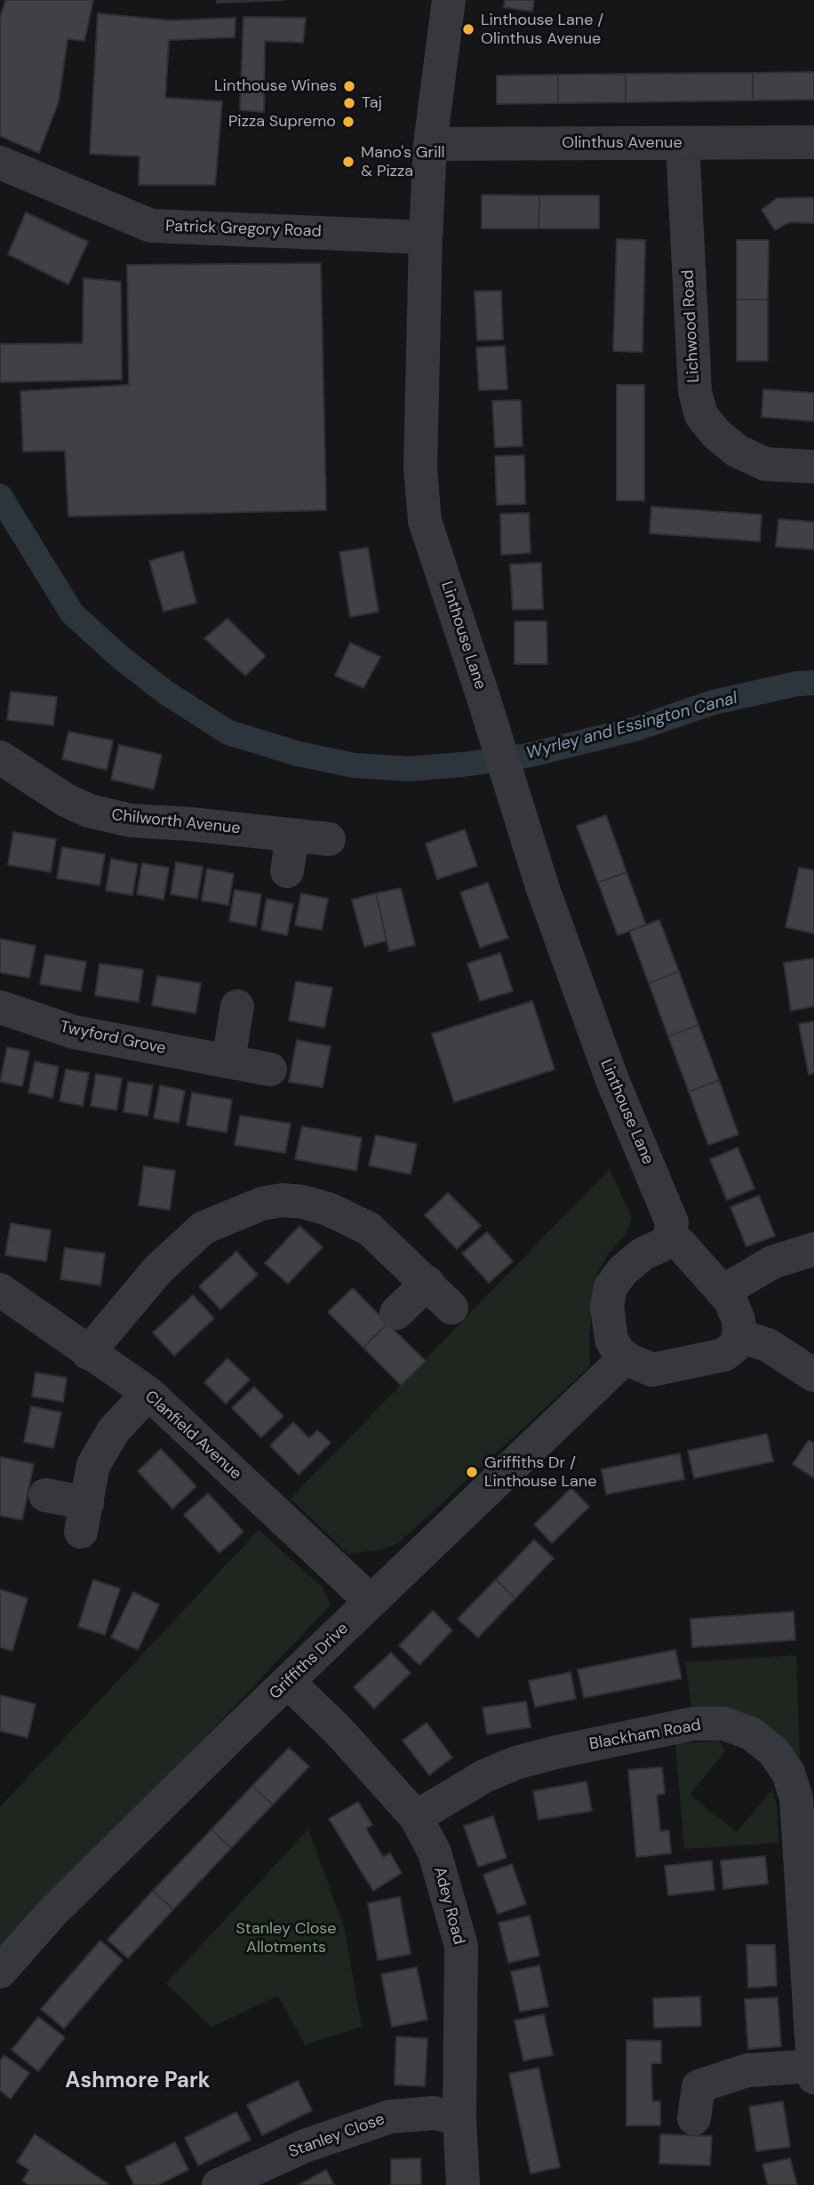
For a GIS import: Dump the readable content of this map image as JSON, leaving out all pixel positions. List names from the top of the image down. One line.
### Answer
{"streets":{"street":["Olinthus Avenue","Patrick Gregory Road","Lichwood Road","Linthouse Lane","Chilworth Avenue","Twyford Grove","Clanfield Avenue","Griffiths Drive","Blackham Road","Adey Road","Stanley Close"]},"crossings":[["Olinthus Avenue","Lichwood Road"],["Olinthus Avenue","Linthouse Lane"],["Patrick Gregory Road","Linthouse Lane"],["Linthouse Lane","Griffiths Drive"],["Clanfield Avenue","Griffiths Drive"],["Griffiths Drive","Adey Road"],["Blackham Road","Adey Road"],["Adey Road","Stanley Close"]],"districts":["Ashmore Park"],"water":["Wyrley and Essington Canal"],"parks":["Stanley Close Allotments"],"places":["Linthouse Lane / Olinthus Avenue","Linthouse Wines","Taj","Pizza Supremo","Mano's Grill & Pizza","Griffiths Dr / Linthouse Lane"]}
